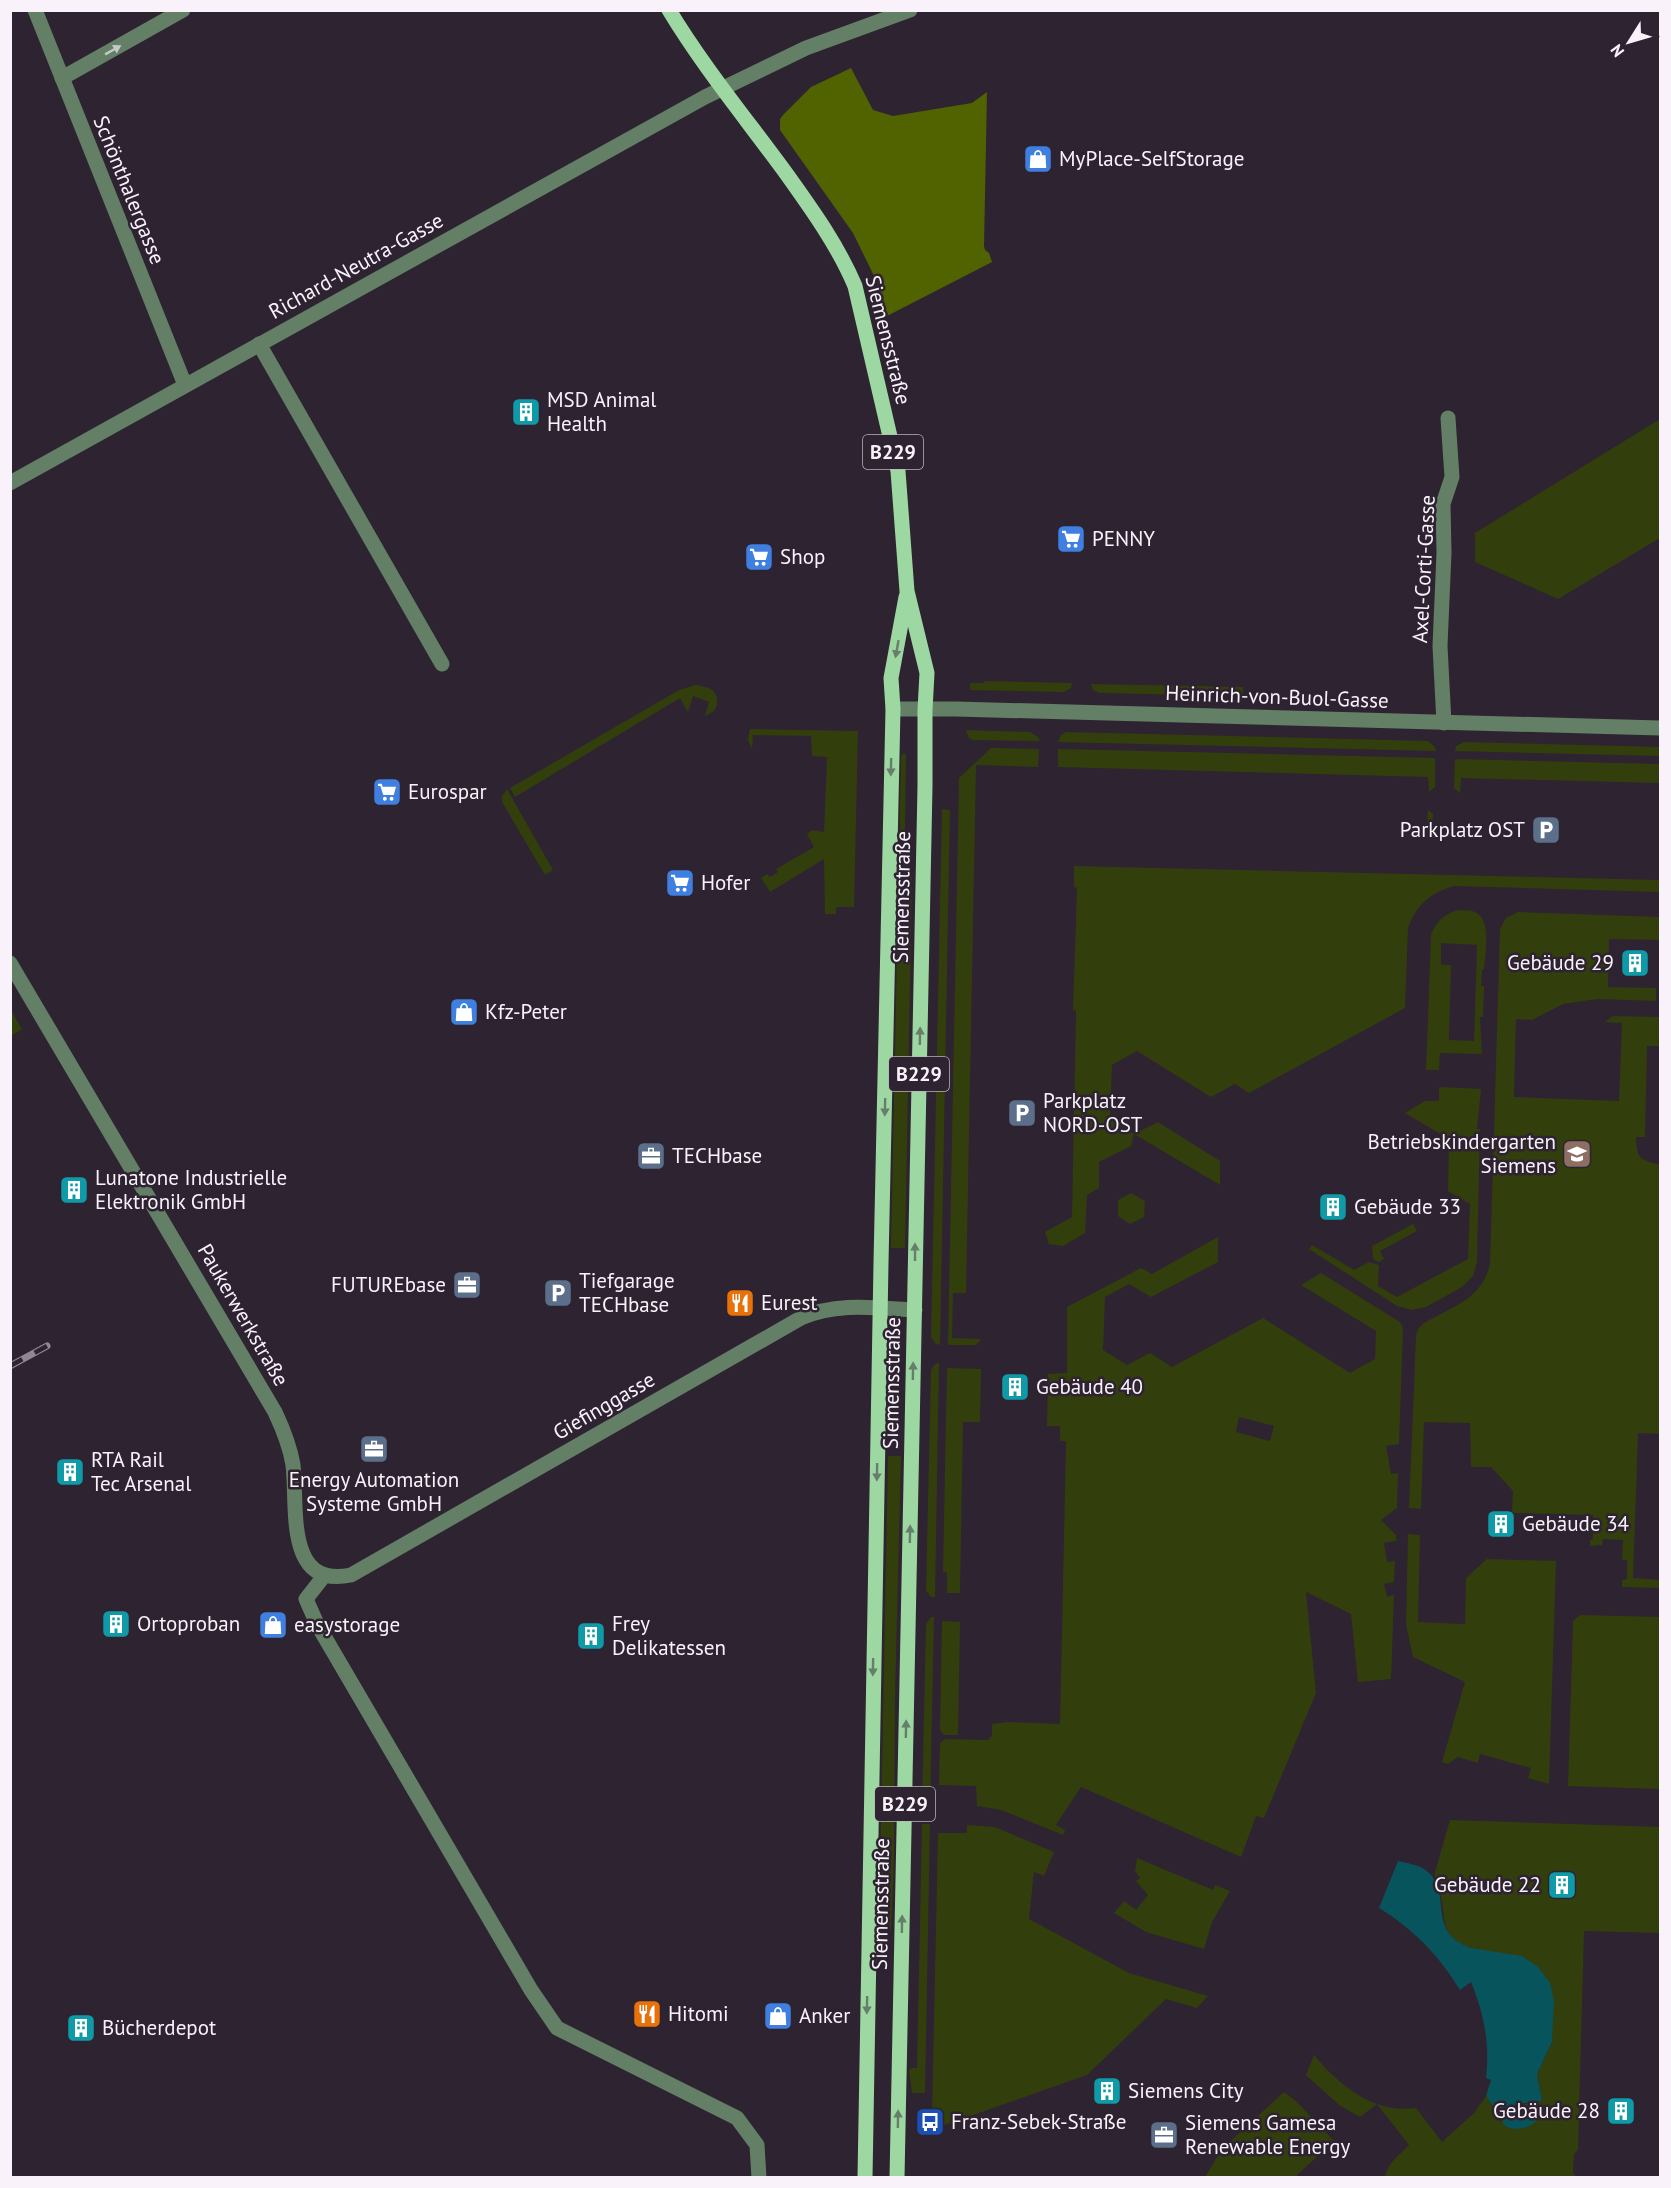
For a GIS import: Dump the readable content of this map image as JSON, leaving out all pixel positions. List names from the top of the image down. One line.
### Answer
{"streets":{"main road":["Siemensstraße","B229"],"street":["Schönthalergasse","Richard-Neutra-Gasse","Axel-Corti-Gasse","Heinrich-von-Buol-Gasse","Paukerwerkstraße","Giefinggasse"]},"crossings":[["Schönthalergasse","Richard-Neutra-Gasse"],["Richard-Neutra-Gasse","Siemensstraße"],["Siemensstraße","Heinrich-von-Buol-Gasse"],["Siemensstraße","Giefinggasse"],["Axel-Corti-Gasse","Heinrich-von-Buol-Gasse"],["Paukerwerkstraße","Giefinggasse"]],"places":{"shop":["MyPlace-SelfStorage","Kfz-Peter","easystorage","Anker"],"building":["MSD Animal Health","Gebäude 29","Lunatone Industrielle Elektronik GmbH","Gebäude 33","Gebäude 40","RTA Rail Tec Arsenal","Gebäude 34","Ortoproban","Frey Delikatessen","Gebäude 22","Bücherdepot","Siemens City","Gebäude 28"],"supermarket":["PENNY","Shop","Eurospar","Hofer"],"parking":["Parkplatz OST","Parkplatz NORD-OST","Tiefgarage TECHbase"],"school or university":["Betriebskindergarten Siemens"],"office":["TECHbase","FUTUREbase","Energy Automation Systeme GmbH","Siemens Gamesa Renewable Energy"],"restaurant":["Eurest","Hitomi"],"bus stop":["Franz-Sebek-Straße"]},"north":"bottom left"}
